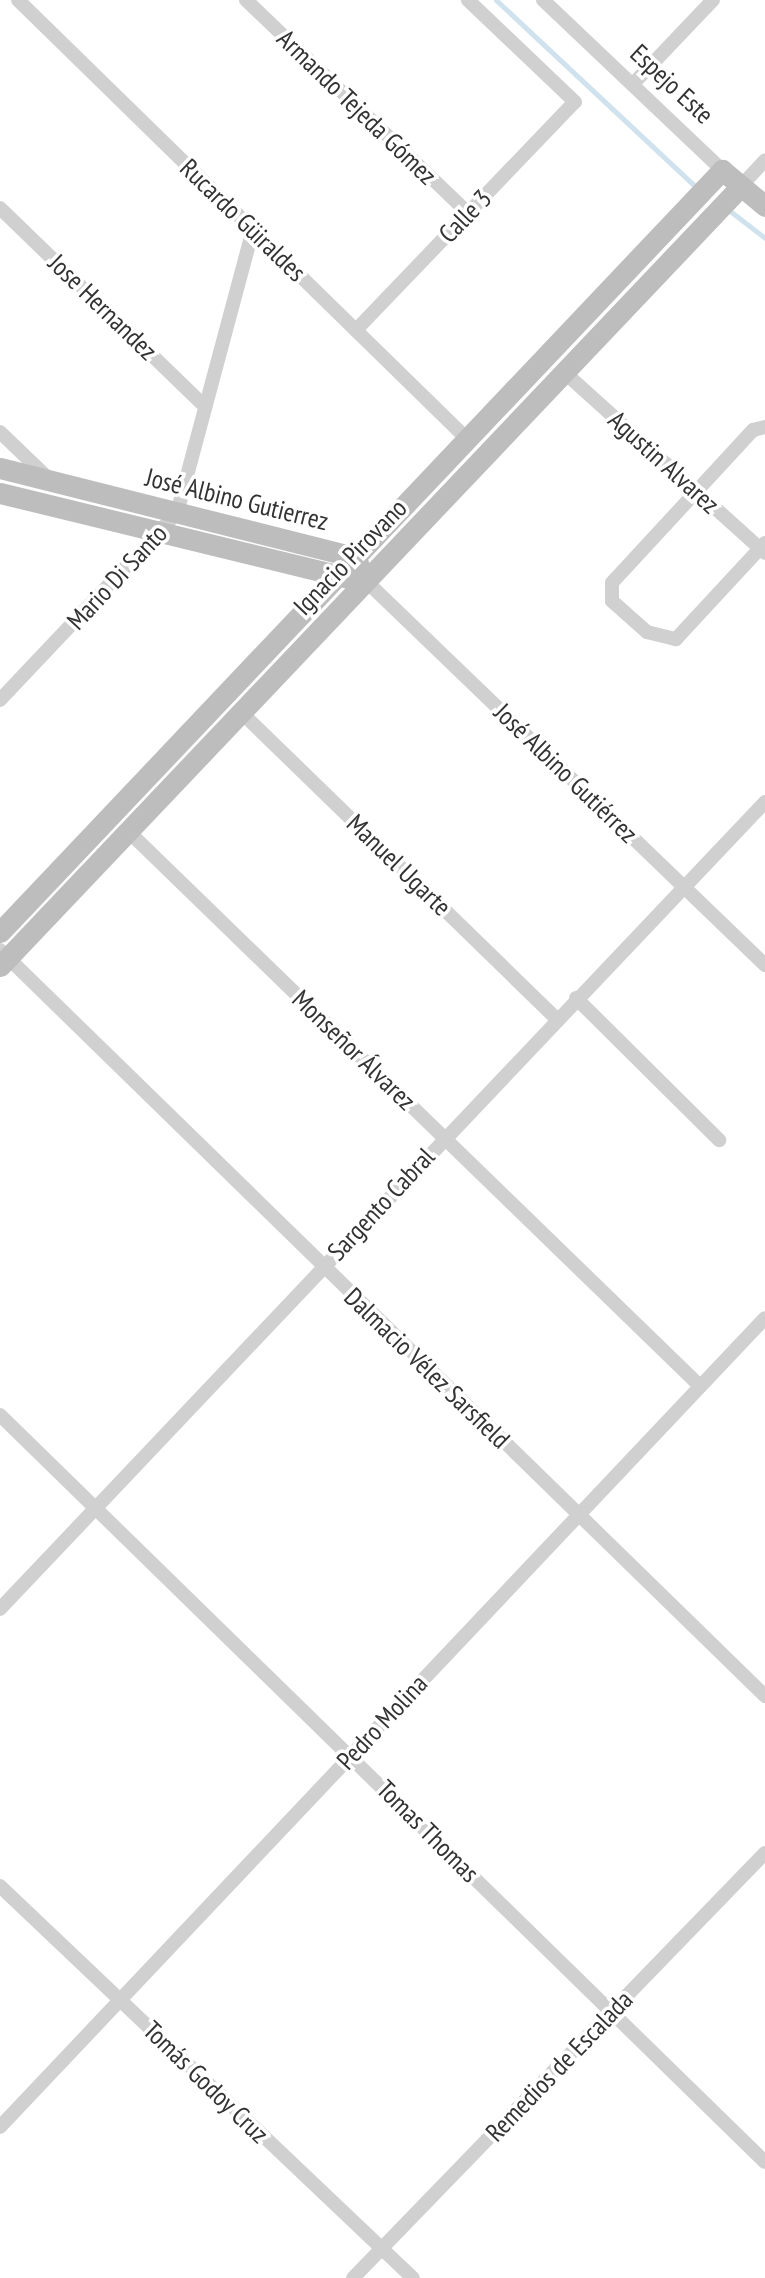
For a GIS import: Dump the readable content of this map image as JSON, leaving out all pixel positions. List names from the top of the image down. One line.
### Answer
{"streets":{"street":["Espejo Este","Armando Tejeda Gómez","Calle 3","Rucardo Güiraldes","Jose Hernandez","Agustin Alvarez","José Albino Gutierrez","Ignacio Pirovano","Mario Di Santo","José Albino Gutiérrez","Manuel Ugarte","Monseñor Álvarez","Sargento Cabral","Dalmacio Vélez Sarsfield","Pedro Molina","Tomas Thomas","Remedios de Escalada","Tomás Godoy Cruz"]},"crossings":[["Espejo Este","Ignacio Pirovano"],["Armando Tejeda Gómez","Calle 3"],["Calle 3","Rucardo Güiraldes"],["Rucardo Güiraldes","Ignacio Pirovano"],["Rucardo Güiraldes","Mario Di Santo"],["Jose Hernandez","Mario Di Santo"],["Agustin Alvarez","Ignacio Pirovano"],["José Albino Gutierrez","Ignacio Pirovano"],["José Albino Gutierrez","Mario Di Santo"],["José Albino Gutierrez","José Albino Gutiérrez"],["Ignacio Pirovano","José Albino Gutiérrez"],["Ignacio Pirovano","Manuel Ugarte"],["Ignacio Pirovano","Monseñor Álvarez"],["Ignacio Pirovano","Dalmacio Vélez Sarsfield"],["José Albino Gutiérrez","Sargento Cabral"],["Manuel Ugarte","Sargento Cabral"],["Monseñor Álvarez","Sargento Cabral"],["Monseñor Álvarez","Pedro Molina"],["Sargento Cabral","Dalmacio Vélez Sarsfield"],["Sargento Cabral","Tomas Thomas"],["Dalmacio Vélez Sarsfield","Pedro Molina"],["Pedro Molina","Tomas Thomas"],["Pedro Molina","Tomás Godoy Cruz"],["Tomas Thomas","Remedios de Escalada"],["Remedios de Escalada","Tomás Godoy Cruz"]]}
